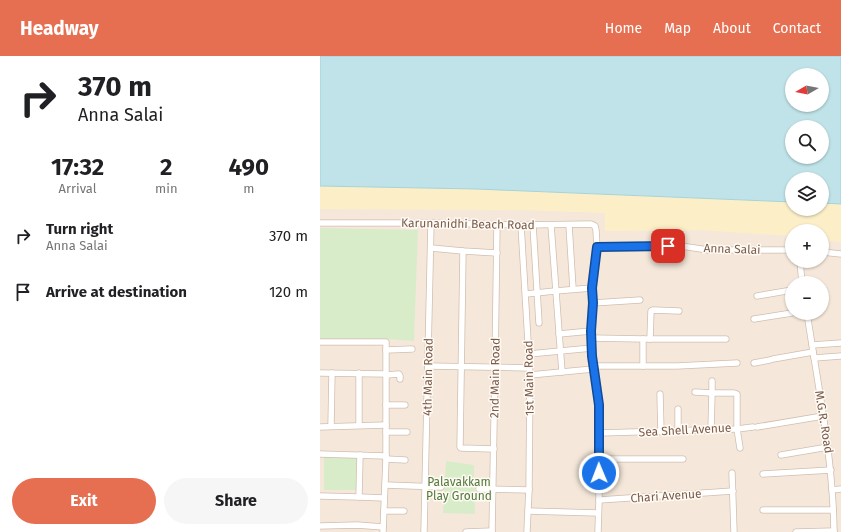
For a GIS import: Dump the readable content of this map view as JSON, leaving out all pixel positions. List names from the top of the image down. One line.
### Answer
{"streets":{"street":["Karunanidhi Beach Road","Anna Salai","4th Main Road","2nd Main Road","1st Main Road","M.G.R. Road","Sea Shell Avenue","Chari Avenue"]},"crossings":[["Karunanidhi Beach Road","Anna Salai"],["Karunanidhi Beach Road","4th Main Road"],["Karunanidhi Beach Road","2nd Main Road"],["Karunanidhi Beach Road","1st Main Road"]],"parks":["Palavakkam Play Ground"],"north":"left","page":{"header":"Headway","nav":["Home","Map","About","Contact"],"turn":["370 m","Anna Salai"],"map_buttons":["+","−"],"eta":["17:32","Arrival","2","min","490","m"],"list":[{"name":"Turn right","note":"Anna Salai","value":"370 m"},{"name":"Arrive at destination","value":"120 m"}],"buttons":["Exit","Share"]}}
